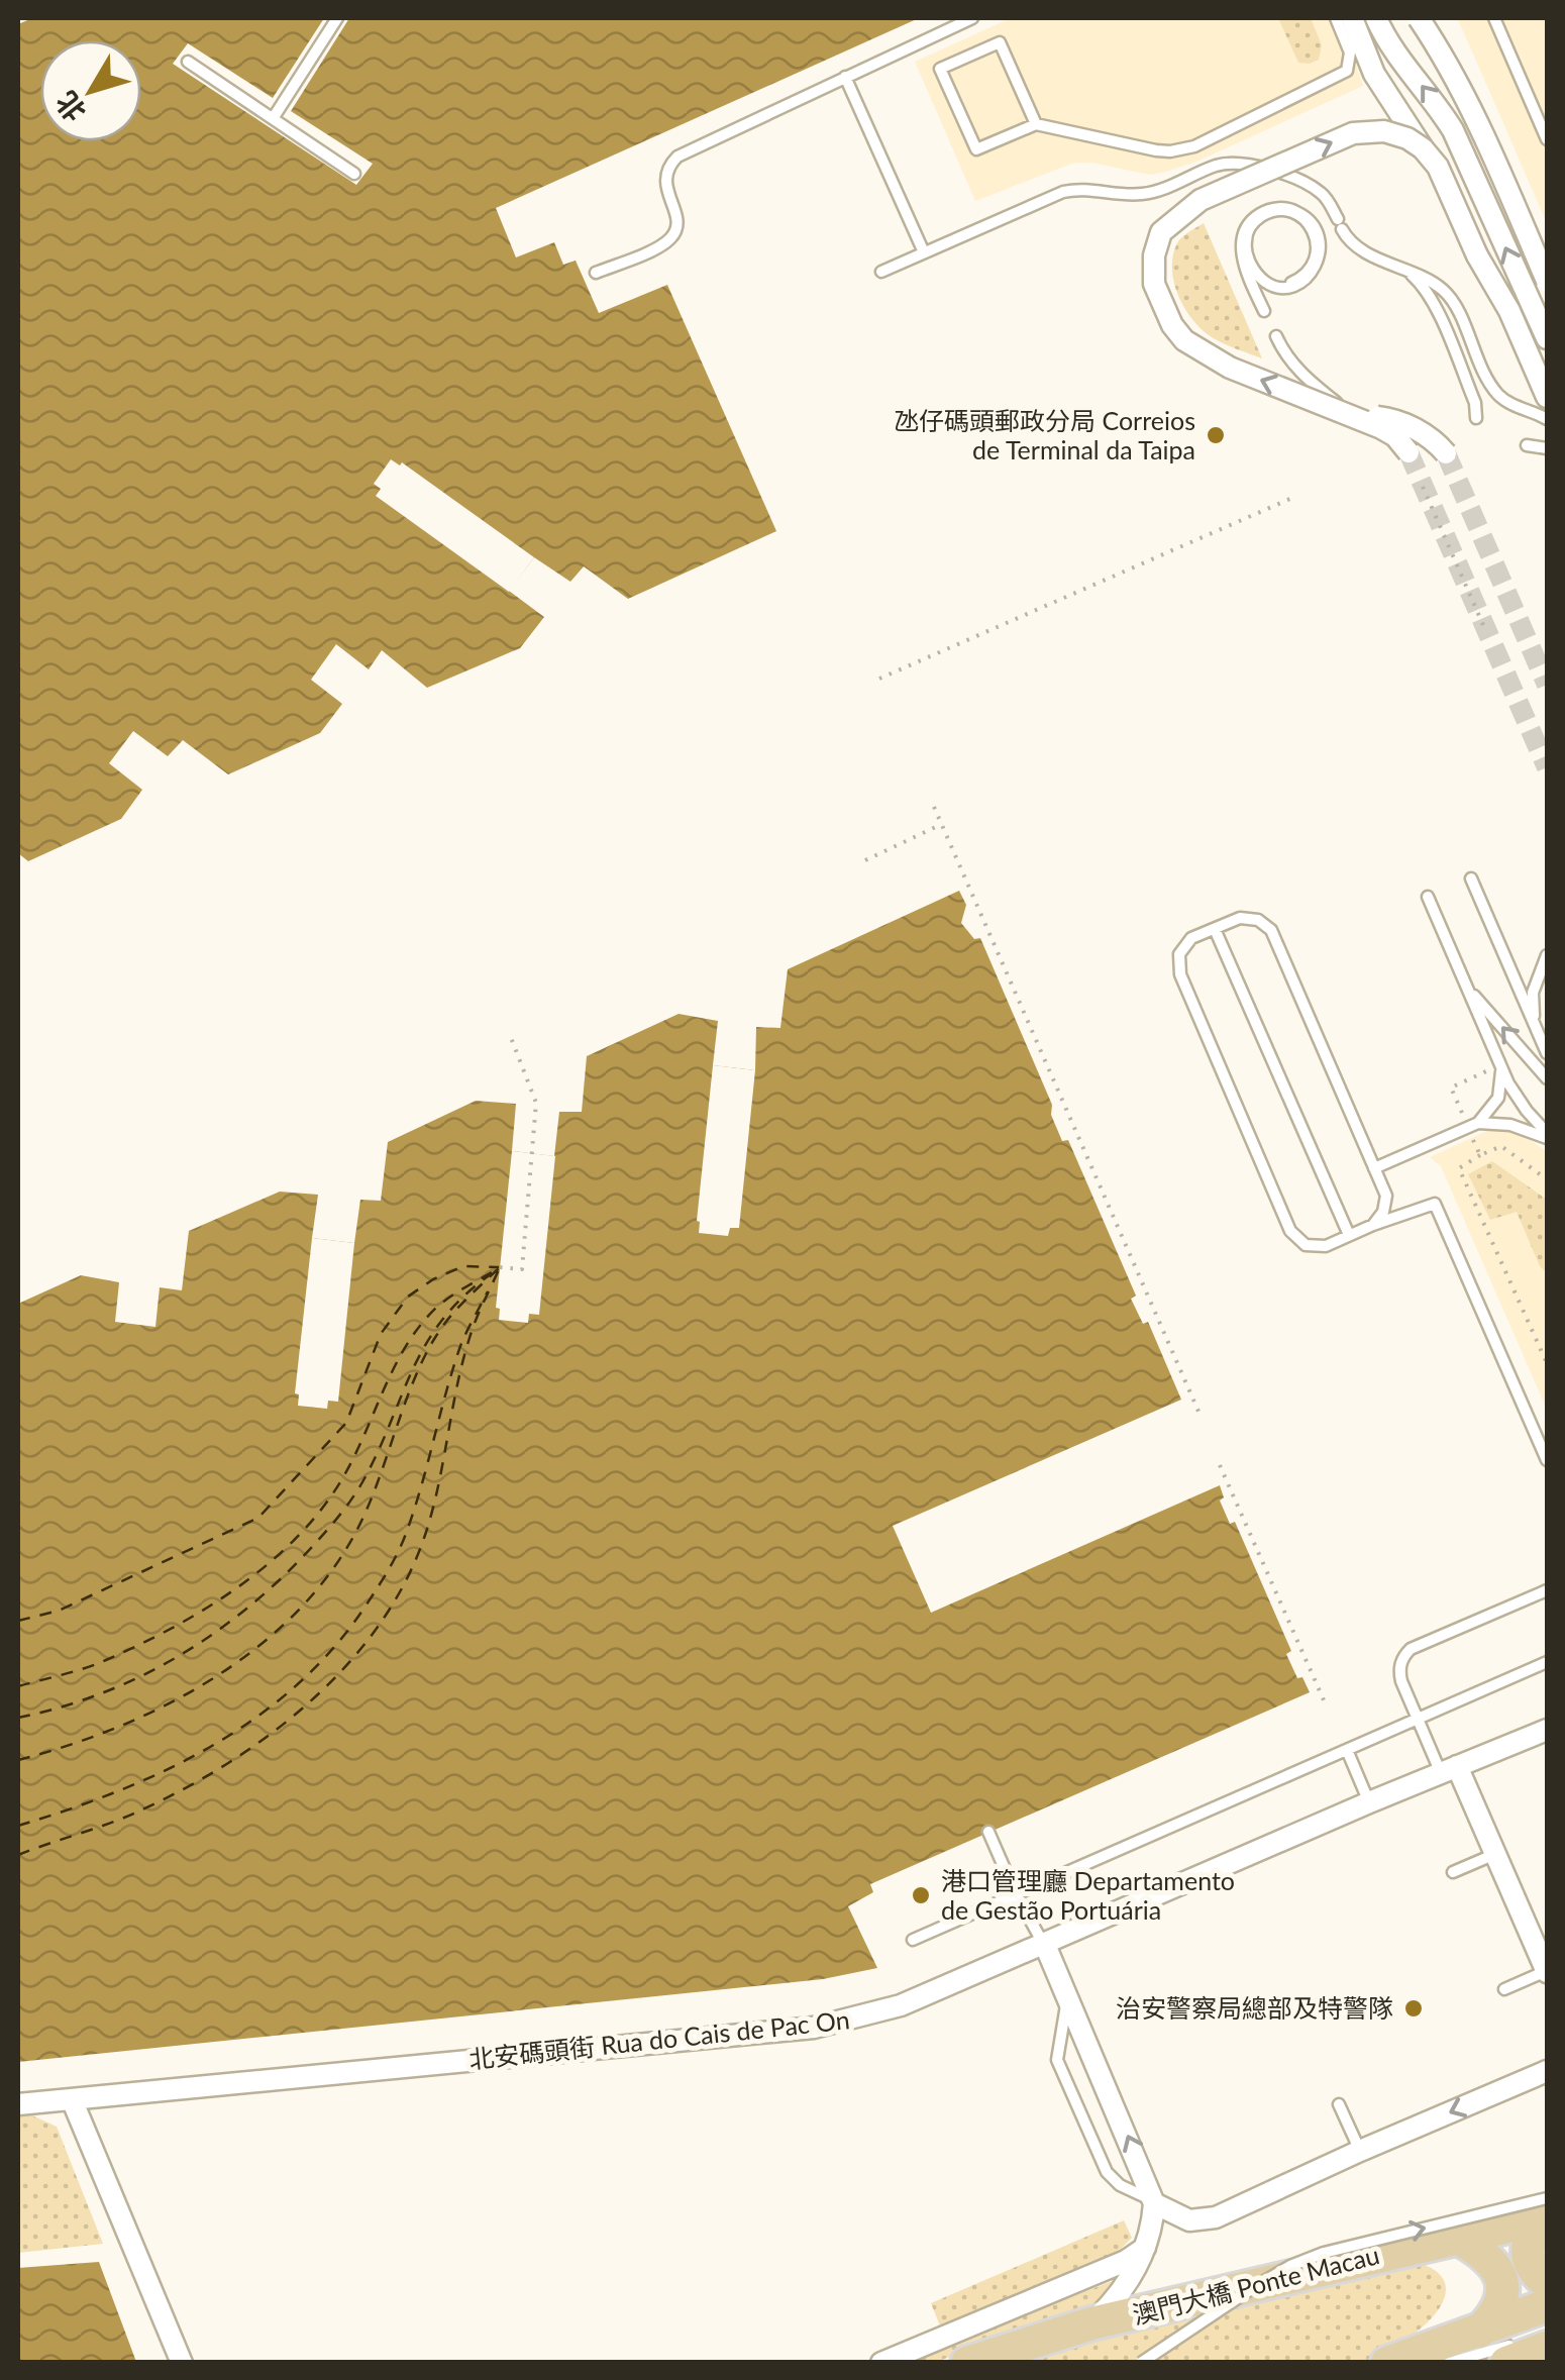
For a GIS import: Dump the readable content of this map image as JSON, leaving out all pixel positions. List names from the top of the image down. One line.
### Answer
{"streets":{"main road":["澳門大橋 Ponte Macau"],"street":["北安碼頭街 Rua do Cais de Pac On"]},"places":["氹仔碼頭郵政分局 Correios de Terminal da Taipa","港口管理廳 Departamento de Gestão Portuária","治安警察局總部及特警隊"],"north":"bottom left"}
